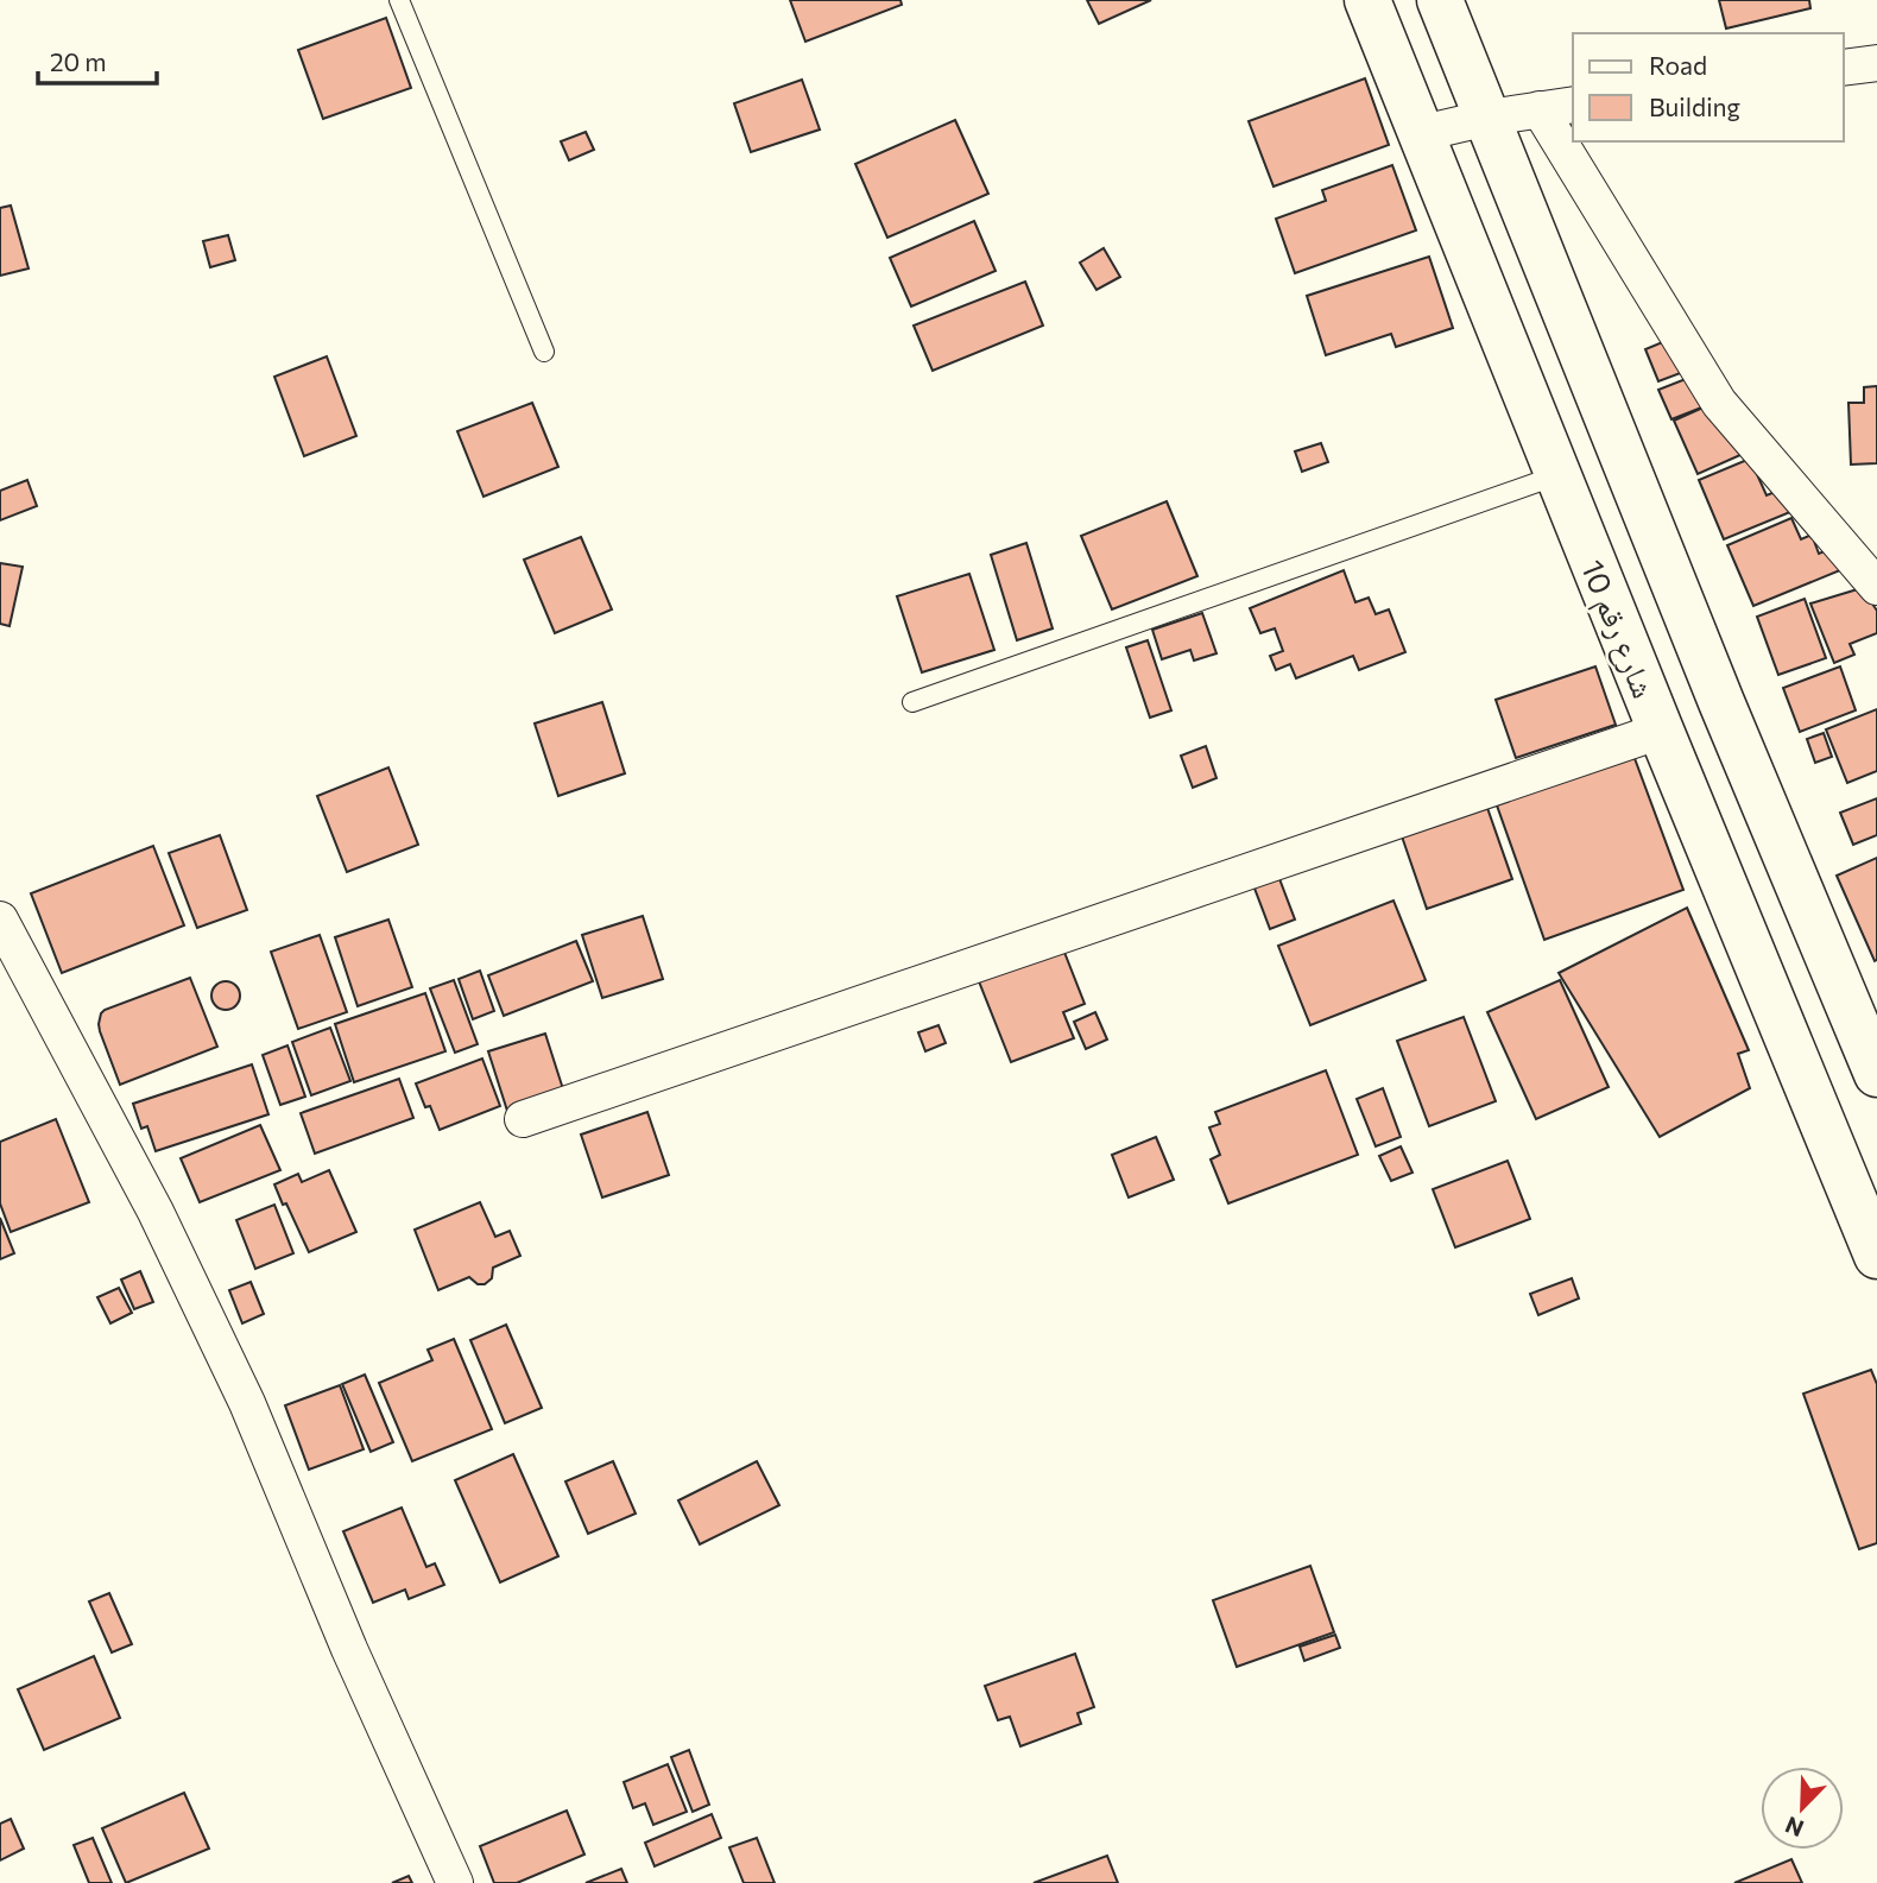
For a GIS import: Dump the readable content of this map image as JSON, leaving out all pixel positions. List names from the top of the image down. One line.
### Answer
{"streets":{"main road":["شارع رقم 10"]},"legend":["Road","Building"],"scale_bar":"20 m","north":"bottom left"}
